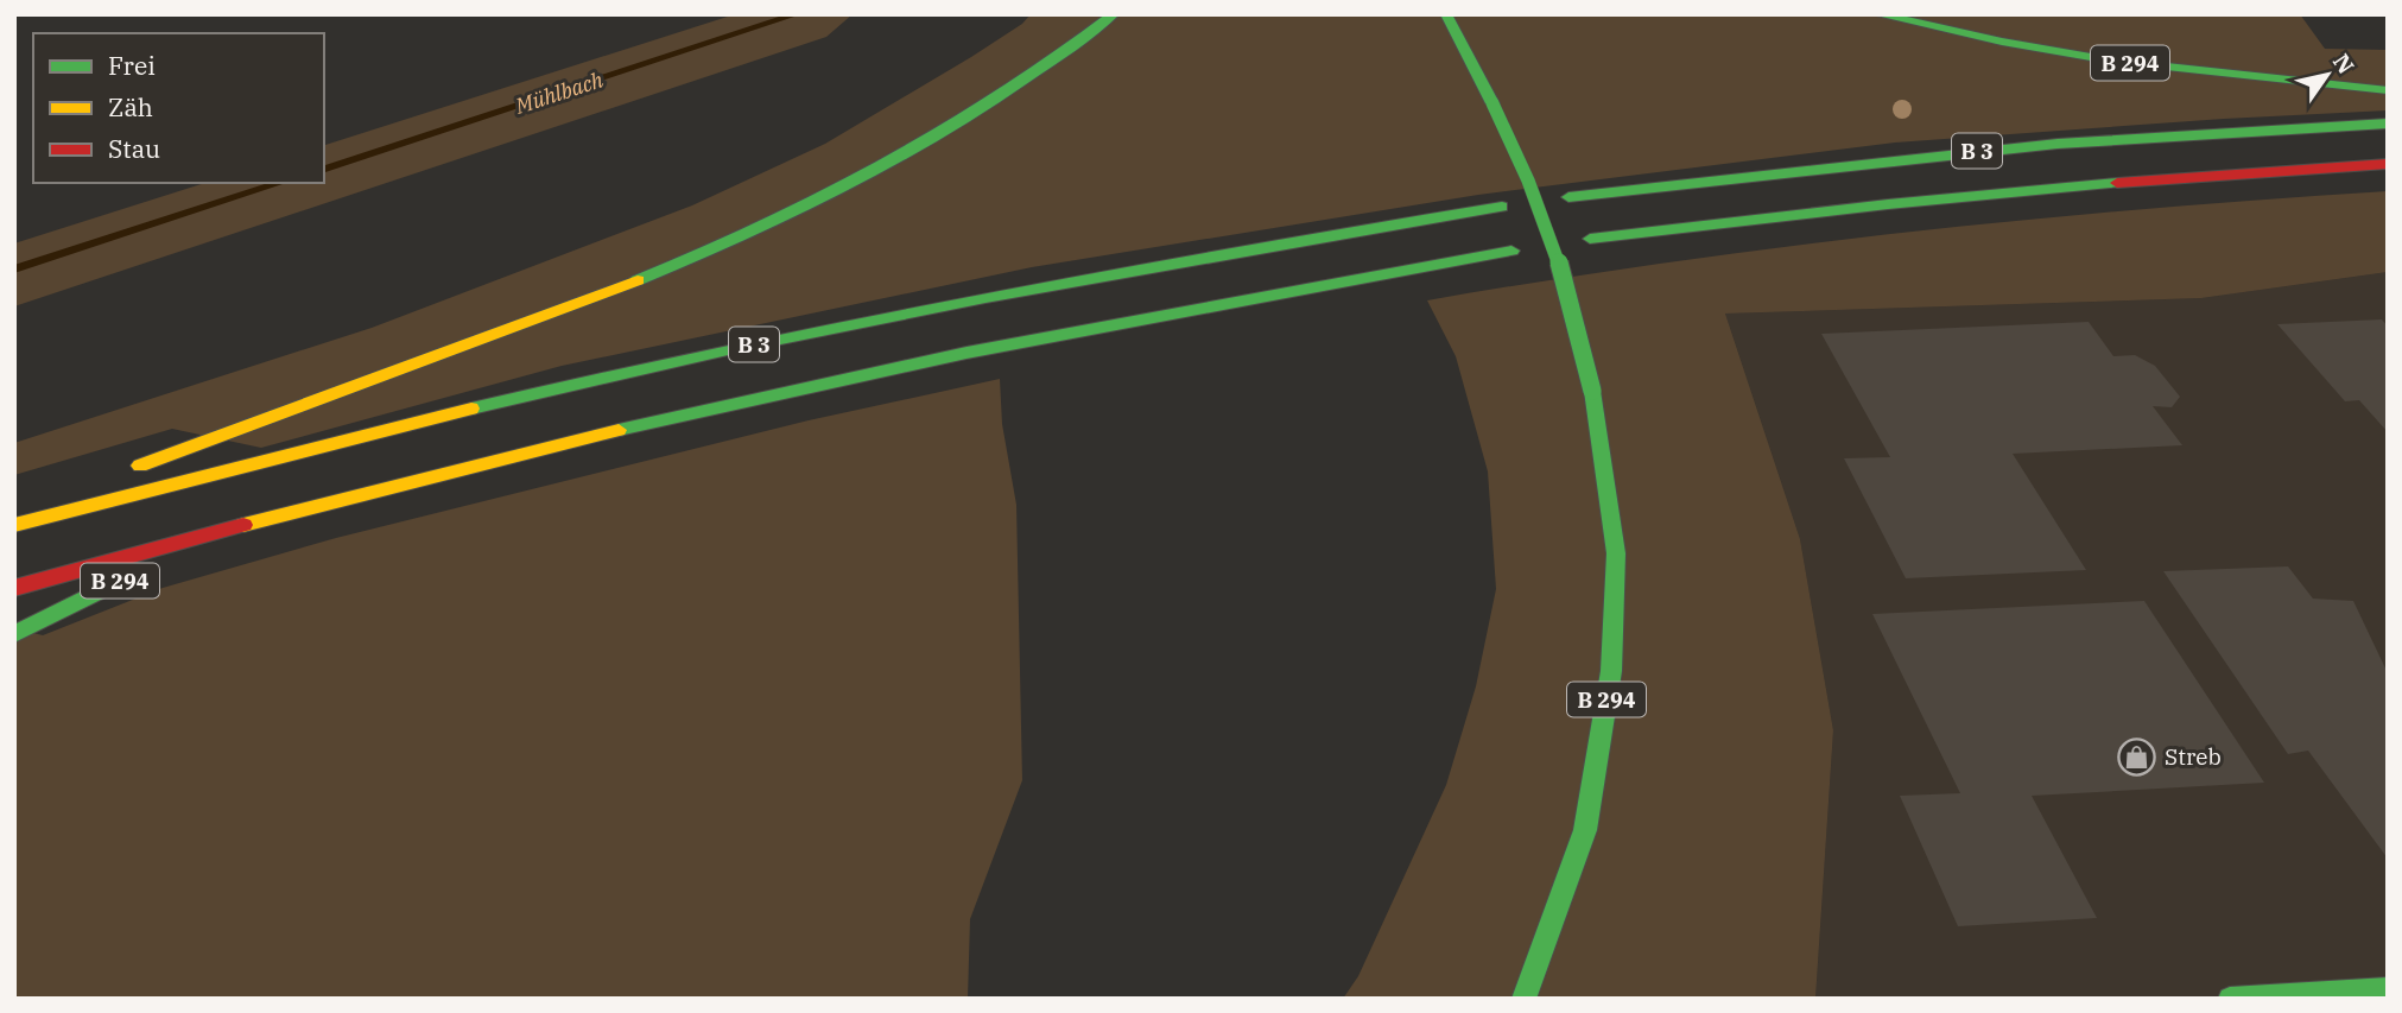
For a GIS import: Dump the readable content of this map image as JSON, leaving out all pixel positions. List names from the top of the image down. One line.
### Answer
{"streets":{"main road":["B 294","B 3"]},"crossings":[["B 294","B 3"]],"water":["Mühlbach"],"places":{"shop":["Streb"]},"legend":["Frei","Zäh","Stau"],"north":"top right"}
